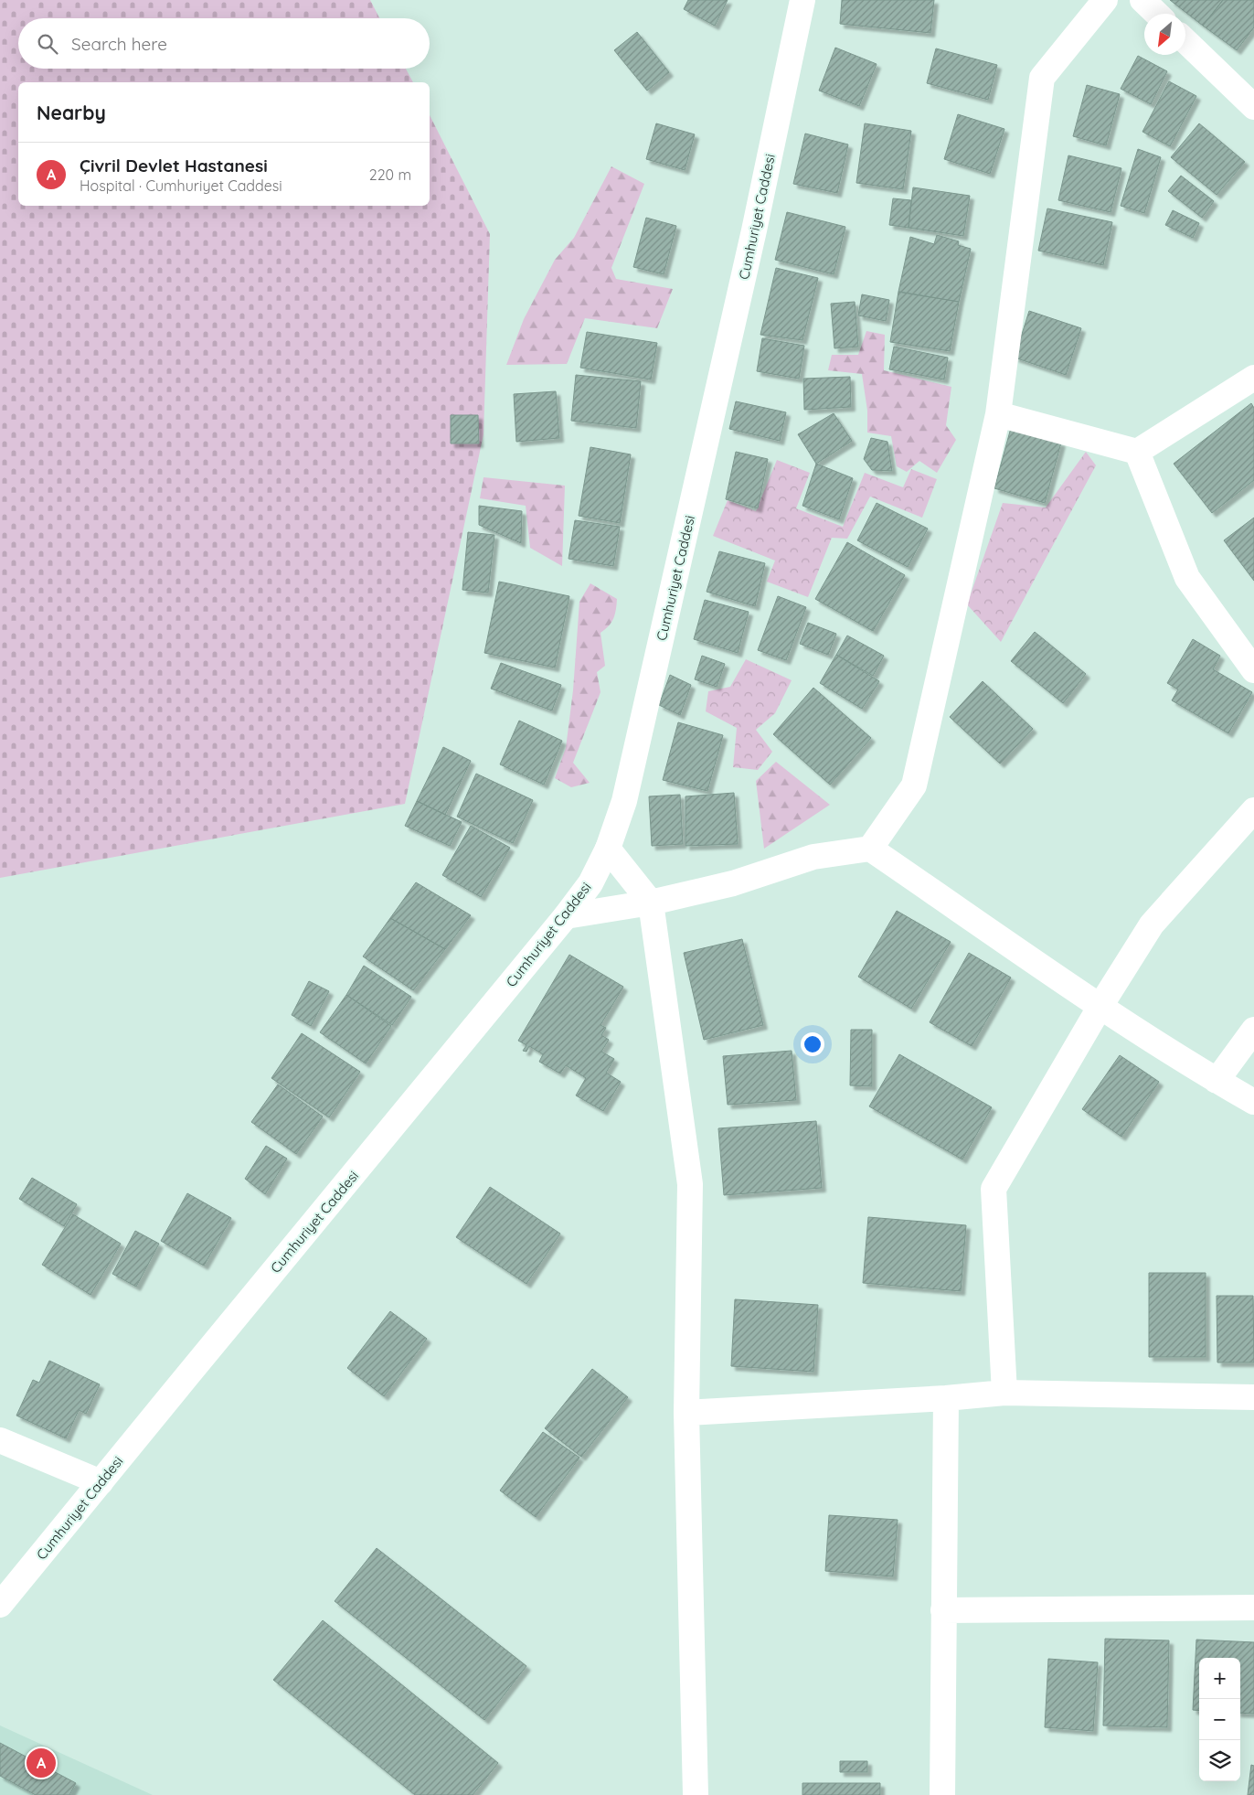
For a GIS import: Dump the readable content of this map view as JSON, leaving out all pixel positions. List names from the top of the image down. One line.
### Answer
{"streets":{"street":["Cumhuriyet Caddesi"]},"north":"bottom left","page":{"search":"Search here","heading":"Nearby","list":[{"mark":"A","name":"Çivril Devlet Hastanesi","note":"Hospital · Cumhuriyet Caddesi","value":"220 m"}],"map_buttons":["+","−"],"pins":"A"}}
